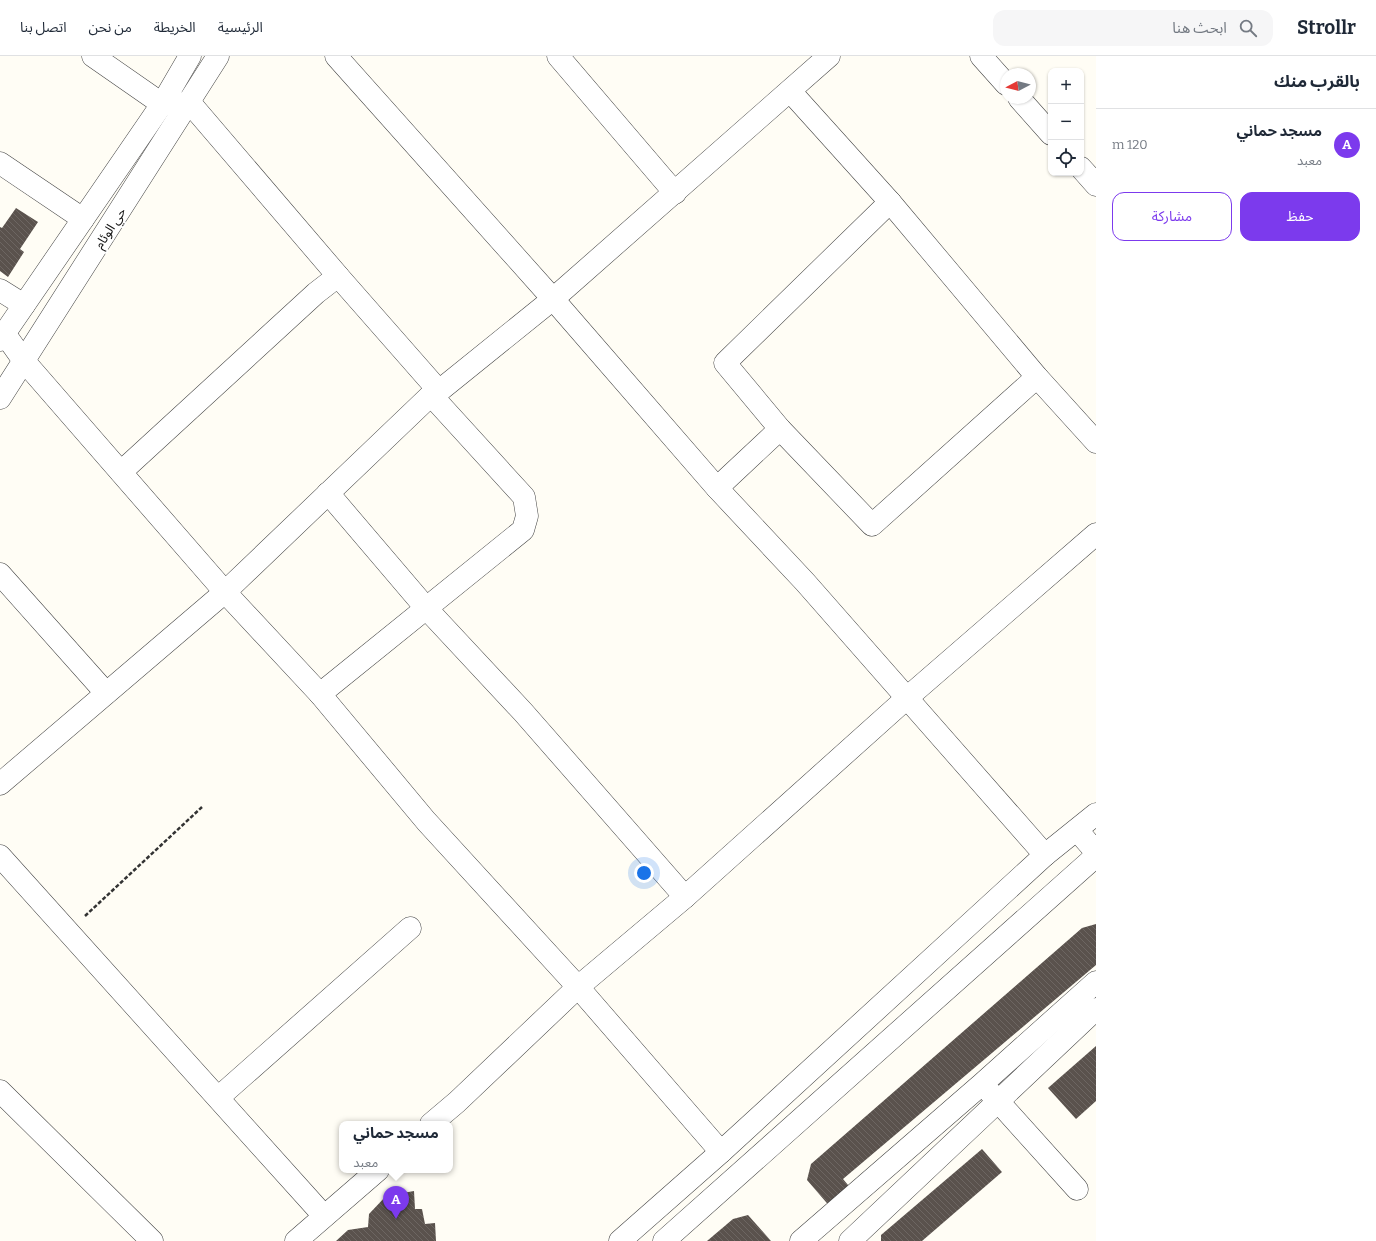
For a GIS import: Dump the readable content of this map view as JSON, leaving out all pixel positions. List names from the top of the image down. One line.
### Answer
{"streets":{"street":["حي الوئام"]},"north":"left","page":{"header":"Strollr","search":"ابحث هنا","nav":["الرئيسية","الخريطة","من نحن","اتصل بنا"],"heading":"بالقرب منك","map_buttons":["+","−"],"list":[{"mark":"A","name":"مسجد حماني","note":"معبد","value":"120 m"}],"buttons":["حفظ","مشاركة"],"popup":["مسجد حماني","معبد"],"pins":"A"}}
